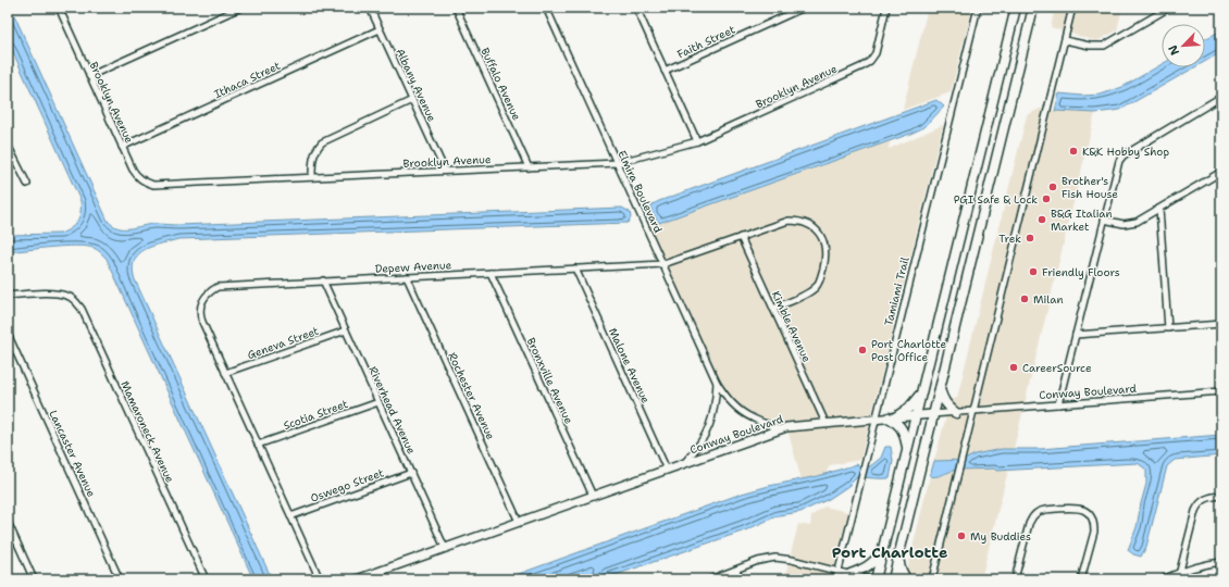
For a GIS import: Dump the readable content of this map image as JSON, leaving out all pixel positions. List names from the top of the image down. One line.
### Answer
{"streets":{"street":["Faith Street","Ithaca Street","Buffalo Avenue","Albany Avenue","Brooklyn Avenue","Elmira Boulevard","Depew Avenue","Tamiami Trail","Kimble Avenue","Geneva Street","Malone Avenue","Bronxville Avenue","Conway Boulevard","Rochester Avenue","Riverhead Avenue","Scotia Street","Mamaroneck Avenue","Lancaster Avenue","Oswego Street"]},"crossings":[["Ithaca Street","Albany Avenue"],["Ithaca Street","Brooklyn Avenue"],["Buffalo Avenue","Brooklyn Avenue"],["Albany Avenue","Brooklyn Avenue"],["Brooklyn Avenue","Elmira Boulevard"],["Elmira Boulevard","Depew Avenue"],["Elmira Boulevard","Conway Boulevard"],["Depew Avenue","Kimble Avenue"],["Depew Avenue","Geneva Street"],["Depew Avenue","Malone Avenue"],["Depew Avenue","Bronxville Avenue"],["Depew Avenue","Rochester Avenue"],["Depew Avenue","Riverhead Avenue"],["Depew Avenue","Scotia Street"],["Depew Avenue","Oswego Street"],["Tamiami Trail","Conway Boulevard"],["Kimble Avenue","Conway Boulevard"],["Geneva Street","Riverhead Avenue"],["Malone Avenue","Conway Boulevard"],["Bronxville Avenue","Conway Boulevard"],["Conway Boulevard","Rochester Avenue"],["Conway Boulevard","Riverhead Avenue"],["Riverhead Avenue","Scotia Street"],["Riverhead Avenue","Oswego Street"]],"districts":["Port Charlotte"],"places":["K&K Hobby Shop","Brother's Fish House","PGI Safe & Lock","B&G Italian Market","Trek","Friendly Floors","Milan","Port Charlotte Post Office","CareerSource","My Buddies"],"north":"bottom left"}
